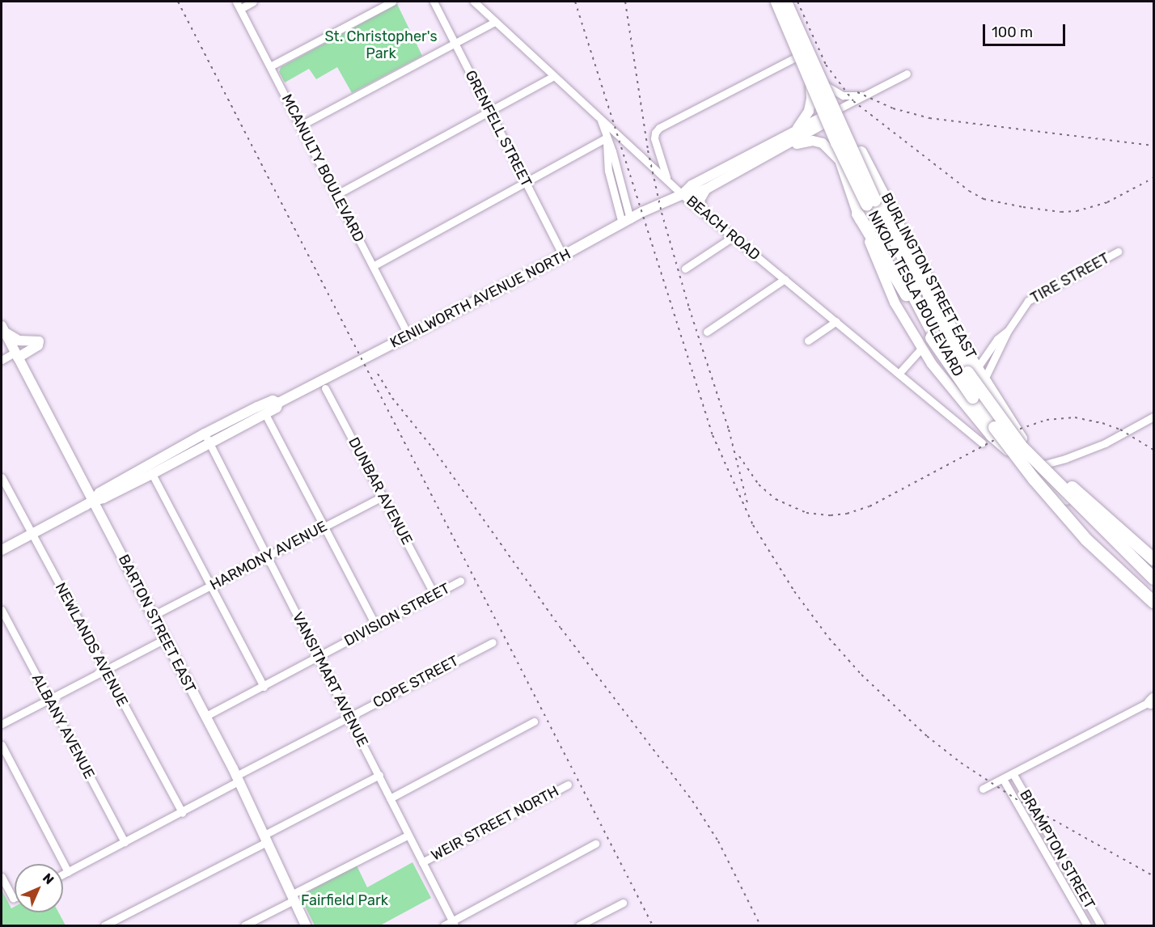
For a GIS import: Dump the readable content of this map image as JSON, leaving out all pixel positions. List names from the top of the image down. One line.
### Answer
{"streets":{"highway":["NIKOLA TESLA BOULEVARD"],"main road":["BURLINGTON STREET EAST","KENILWORTH AVENUE NORTH","BARTON STREET EAST"],"street":["GRENFELL STREET","MCANULTY BOULEVARD","BEACH ROAD","TIRE STREET","DUNBAR AVENUE","HARMONY AVENUE","DIVISION STREET","NEWLANDS AVENUE","VANSITMART AVENUE","COPE STREET","ALBANY AVENUE","WEIR STREET NORTH","BRAMPTON STREET"]},"crossings":[["GRENFELL STREET","KENILWORTH AVENUE NORTH"],["MCANULTY BOULEVARD","KENILWORTH AVENUE NORTH"],["BEACH ROAD","KENILWORTH AVENUE NORTH"],["BURLINGTON STREET EAST","TIRE STREET"],["BURLINGTON STREET EAST","NIKOLA TESLA BOULEVARD"],["BURLINGTON STREET EAST","KENILWORTH AVENUE NORTH"],["TIRE STREET","NIKOLA TESLA BOULEVARD"],["KENILWORTH AVENUE NORTH","BARTON STREET EAST"],["KENILWORTH AVENUE NORTH","NEWLANDS AVENUE"],["KENILWORTH AVENUE NORTH","VANSITMART AVENUE"],["DUNBAR AVENUE","HARMONY AVENUE"],["DUNBAR AVENUE","DIVISION STREET"],["HARMONY AVENUE","BARTON STREET EAST"],["HARMONY AVENUE","VANSITMART AVENUE"],["DIVISION STREET","BARTON STREET EAST"],["DIVISION STREET","VANSITMART AVENUE"],["BARTON STREET EAST","COPE STREET"],["NEWLANDS AVENUE","COPE STREET"],["VANSITMART AVENUE","COPE STREET"],["VANSITMART AVENUE","WEIR STREET NORTH"],["COPE STREET","ALBANY AVENUE"]],"parks":["St. Christopher's Park","Fairfield Park"],"scale_bar":"100 m","north":"top right"}
